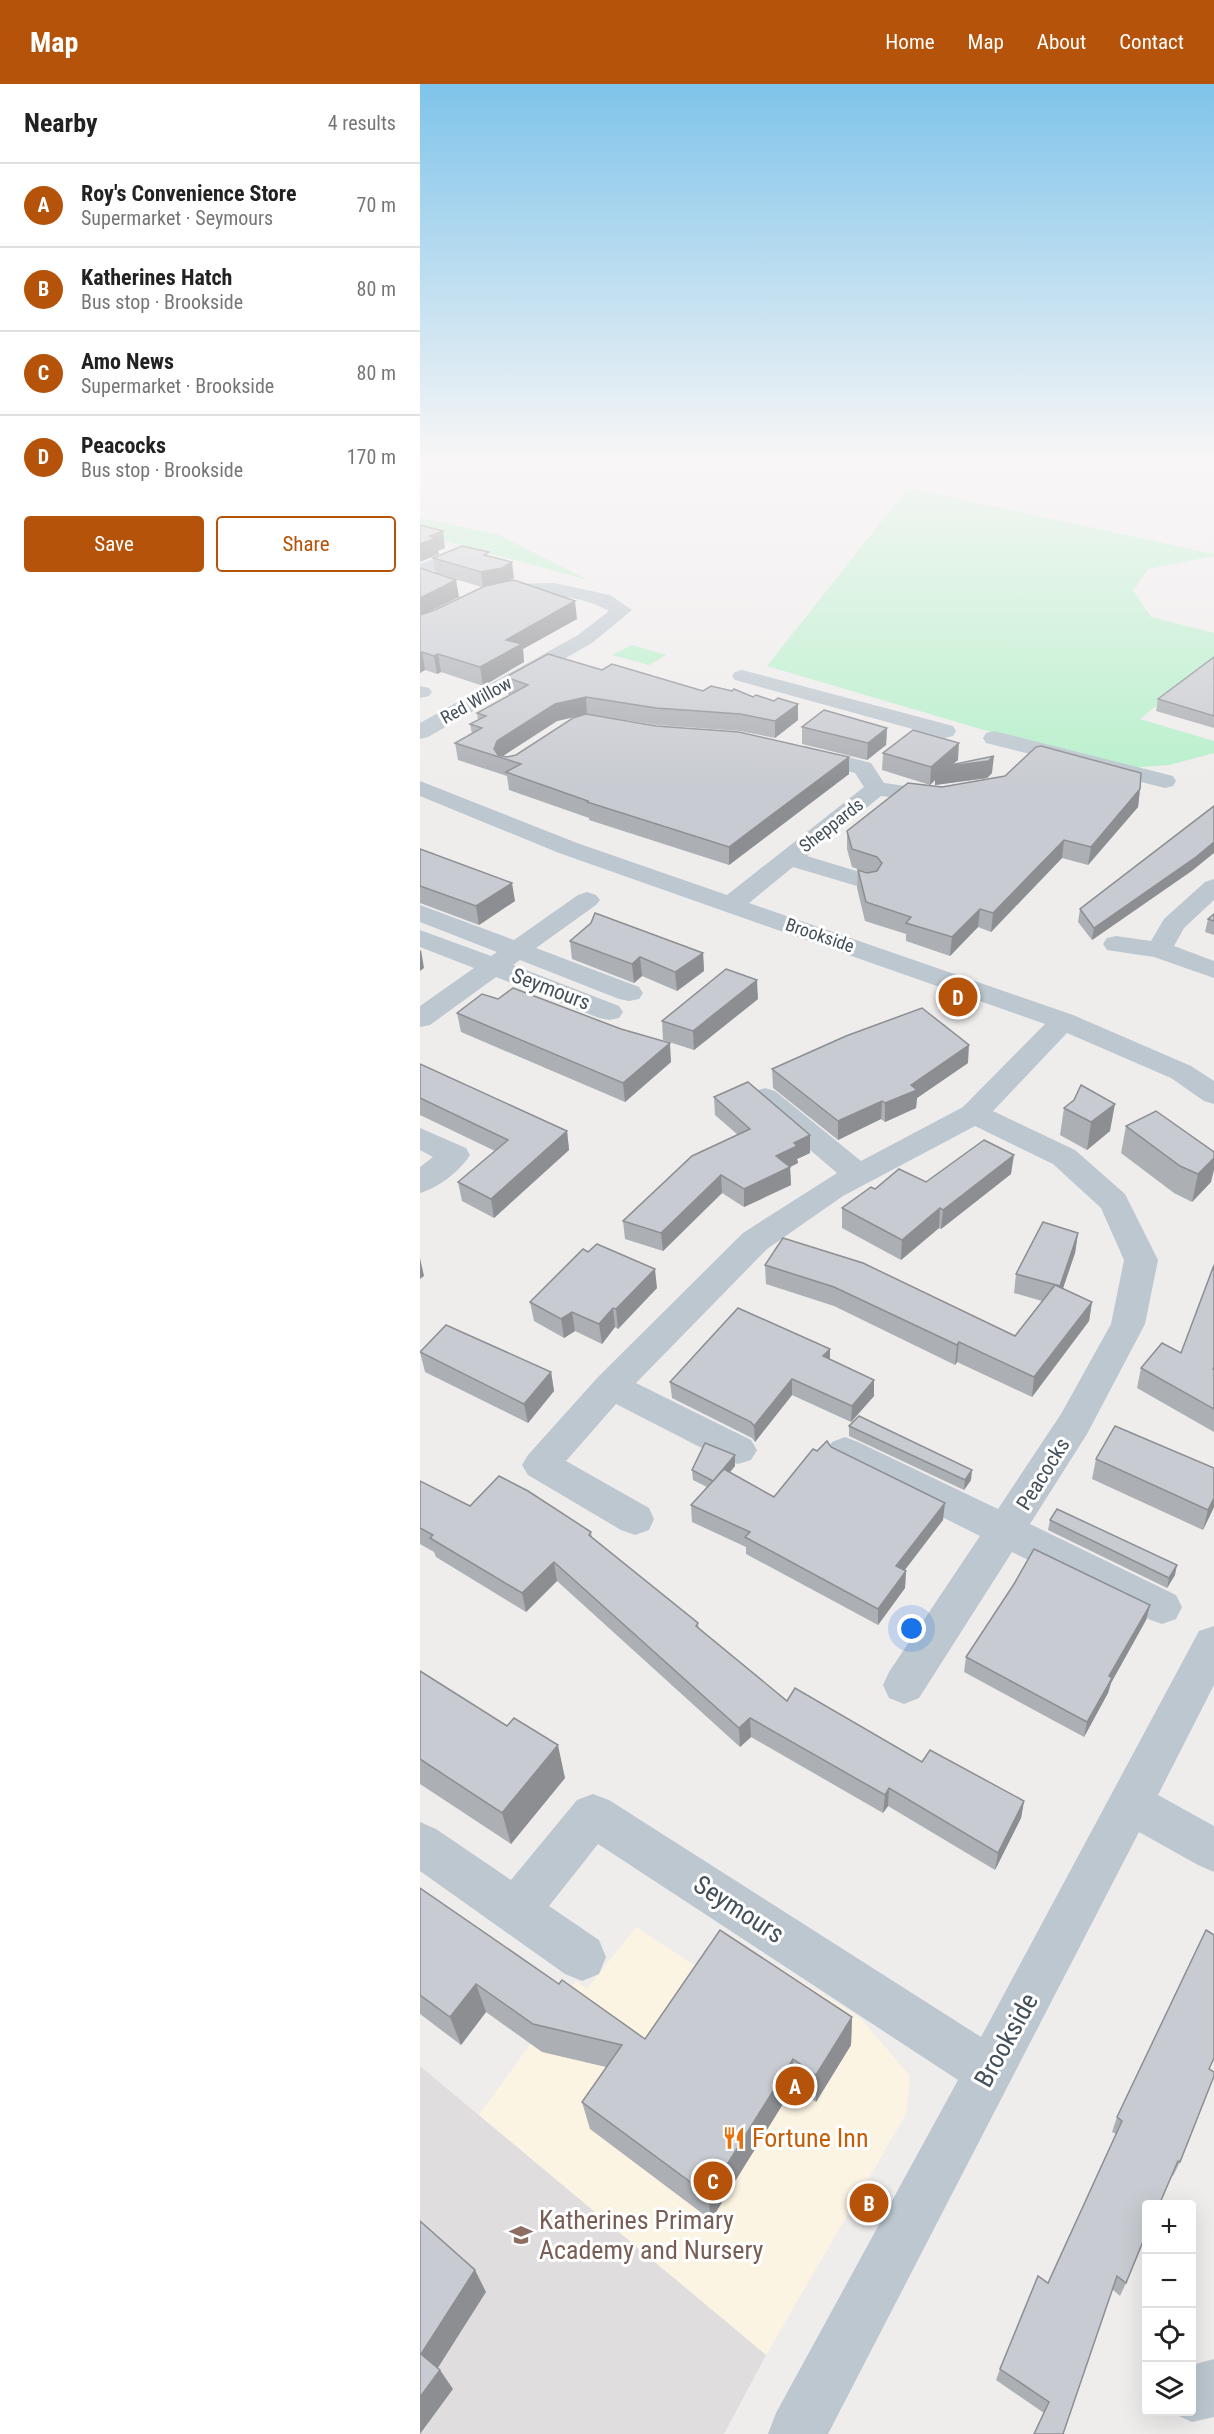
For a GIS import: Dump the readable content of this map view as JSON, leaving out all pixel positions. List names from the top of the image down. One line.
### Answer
{"streets":{"street":["Red Willow","Sheppards","Brookside","Seymours","Peacocks"]},"crossings":[["Sheppards","Brookside"],["Brookside","Seymours"]],"places":{"restaurant":["Fortune Inn"],"school or university":["Katherines Primary Academy and Nursery"]},"page":{"header":"Map","nav":["Home","Map","About","Contact"],"heading":["Nearby","4 results"],"list":[{"mark":"A","name":"Roy's Convenience Store","note":"Supermarket · Seymours","value":"70 m"},{"mark":"B","name":"Katherines Hatch","note":"Bus stop · Brookside","value":"80 m"},{"mark":"C","name":"Amo News","note":"Supermarket · Brookside","value":"80 m"},{"mark":"D","name":"Peacocks","note":"Bus stop · Brookside","value":"170 m"}],"buttons":["Save","Share"],"pins":["D","A","C","B"],"map_buttons":["+","−"]}}
